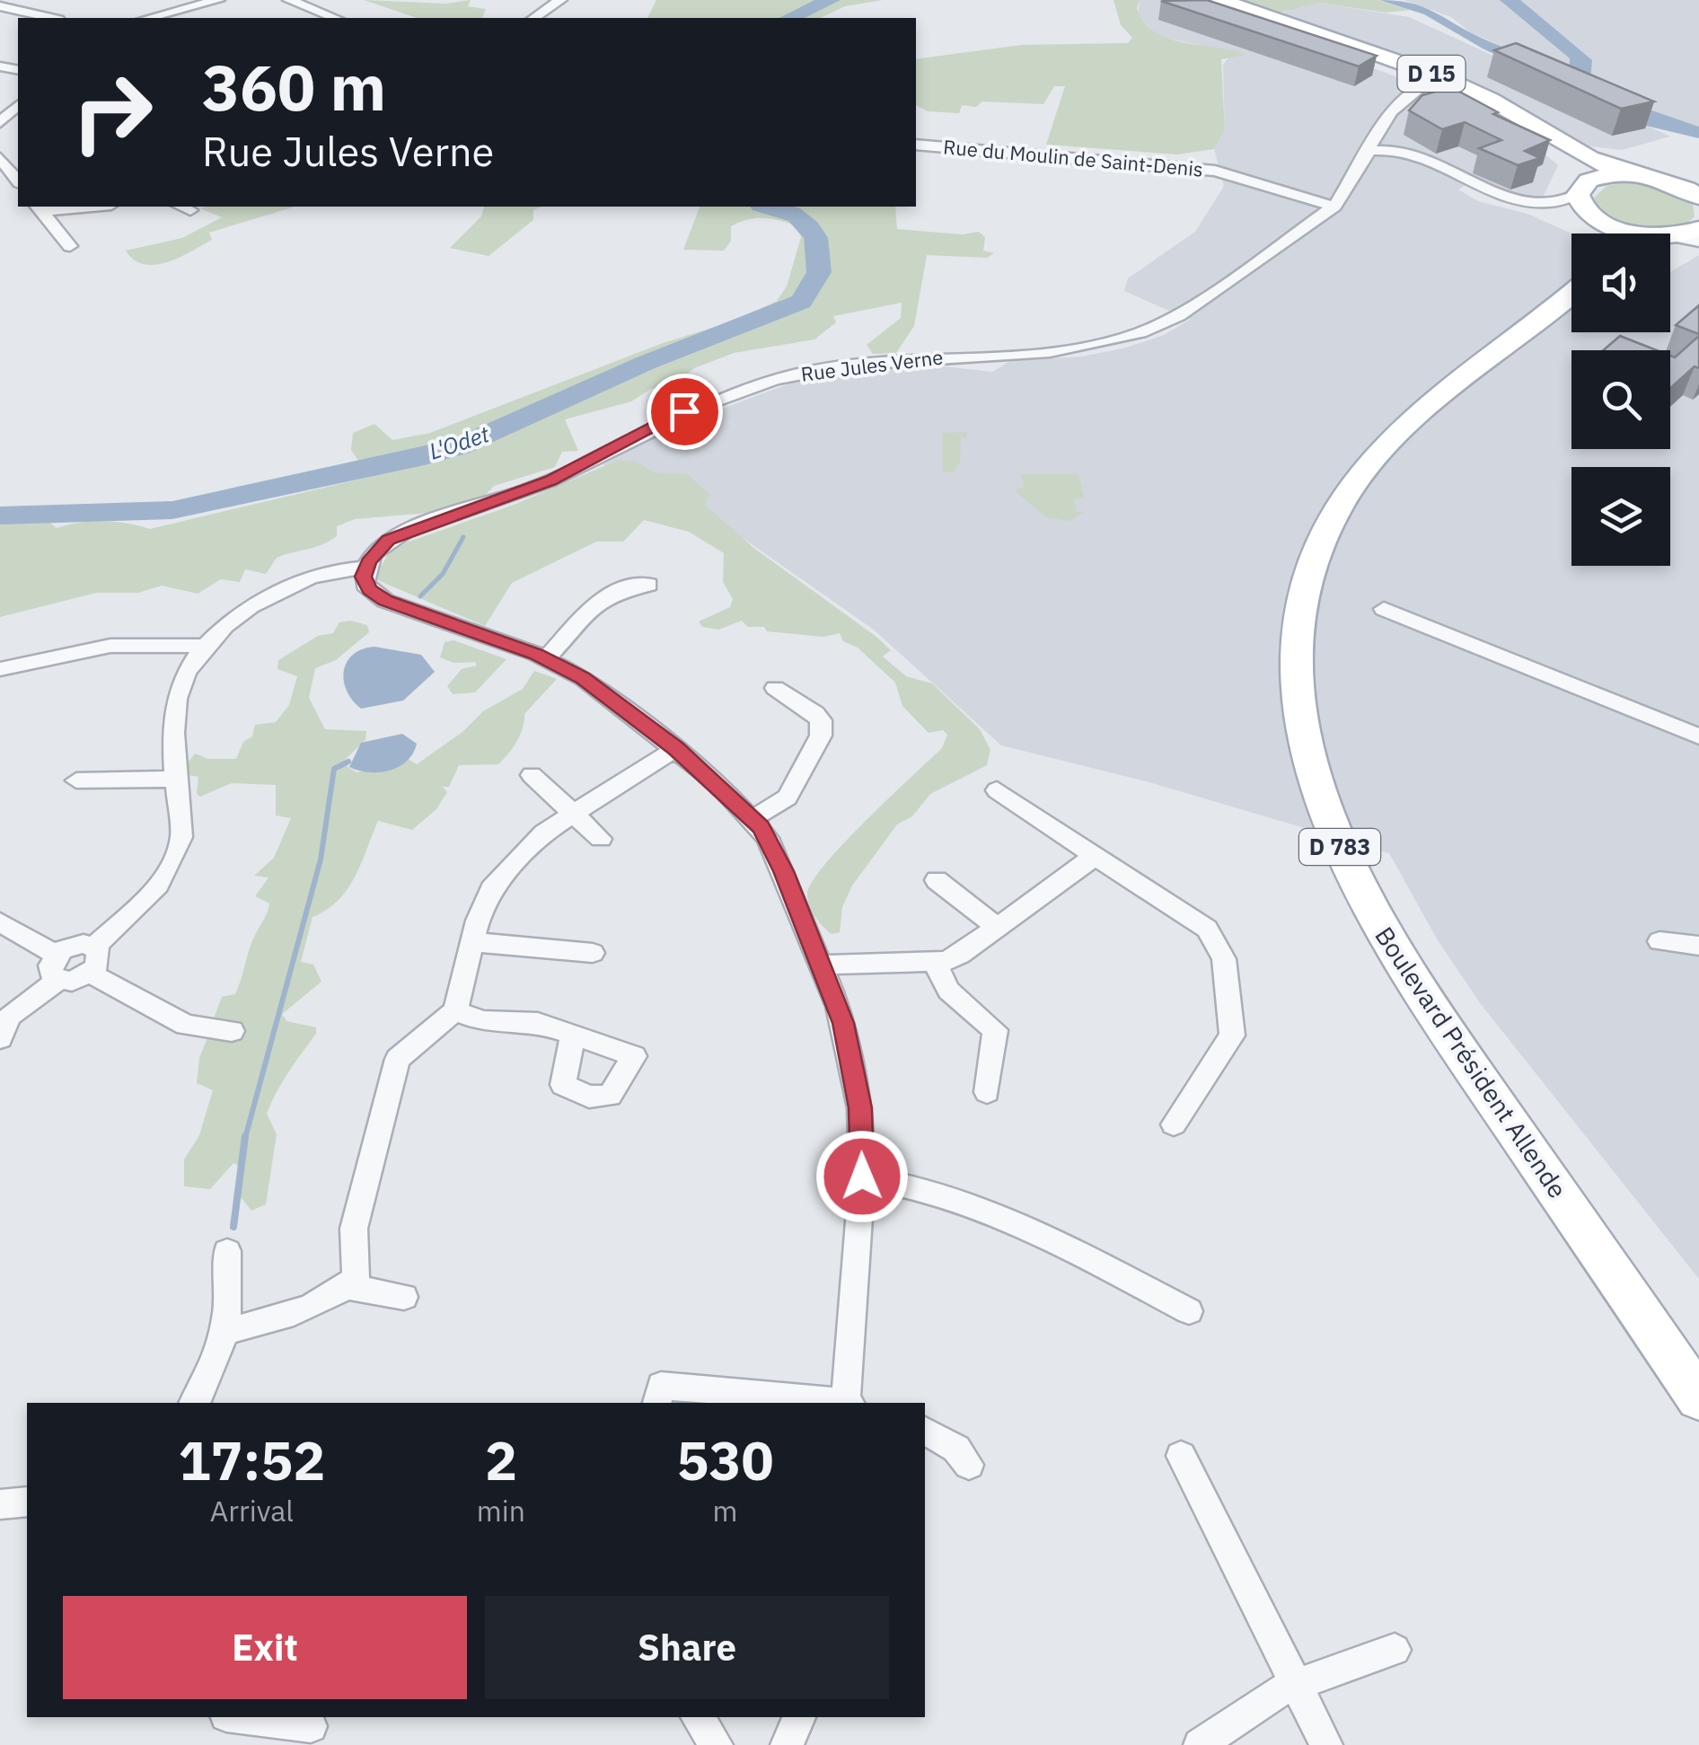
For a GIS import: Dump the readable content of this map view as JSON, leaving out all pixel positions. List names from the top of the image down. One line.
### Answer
{"streets":{"main road":["D 15","D 783","Boulevard Président Allende"],"street":["Rue du Moulin de Saint-Denis","Rue Jules Verne"]},"crossings":[["D 15","Rue Jules Verne"],["Rue du Moulin de Saint-Denis","Rue Jules Verne"]],"water":["L'Odet"],"page":{"turn":["360 m","Rue Jules Verne"],"eta":["17:52","Arrival","2","min","530","m"],"buttons":["Exit","Share"]}}
